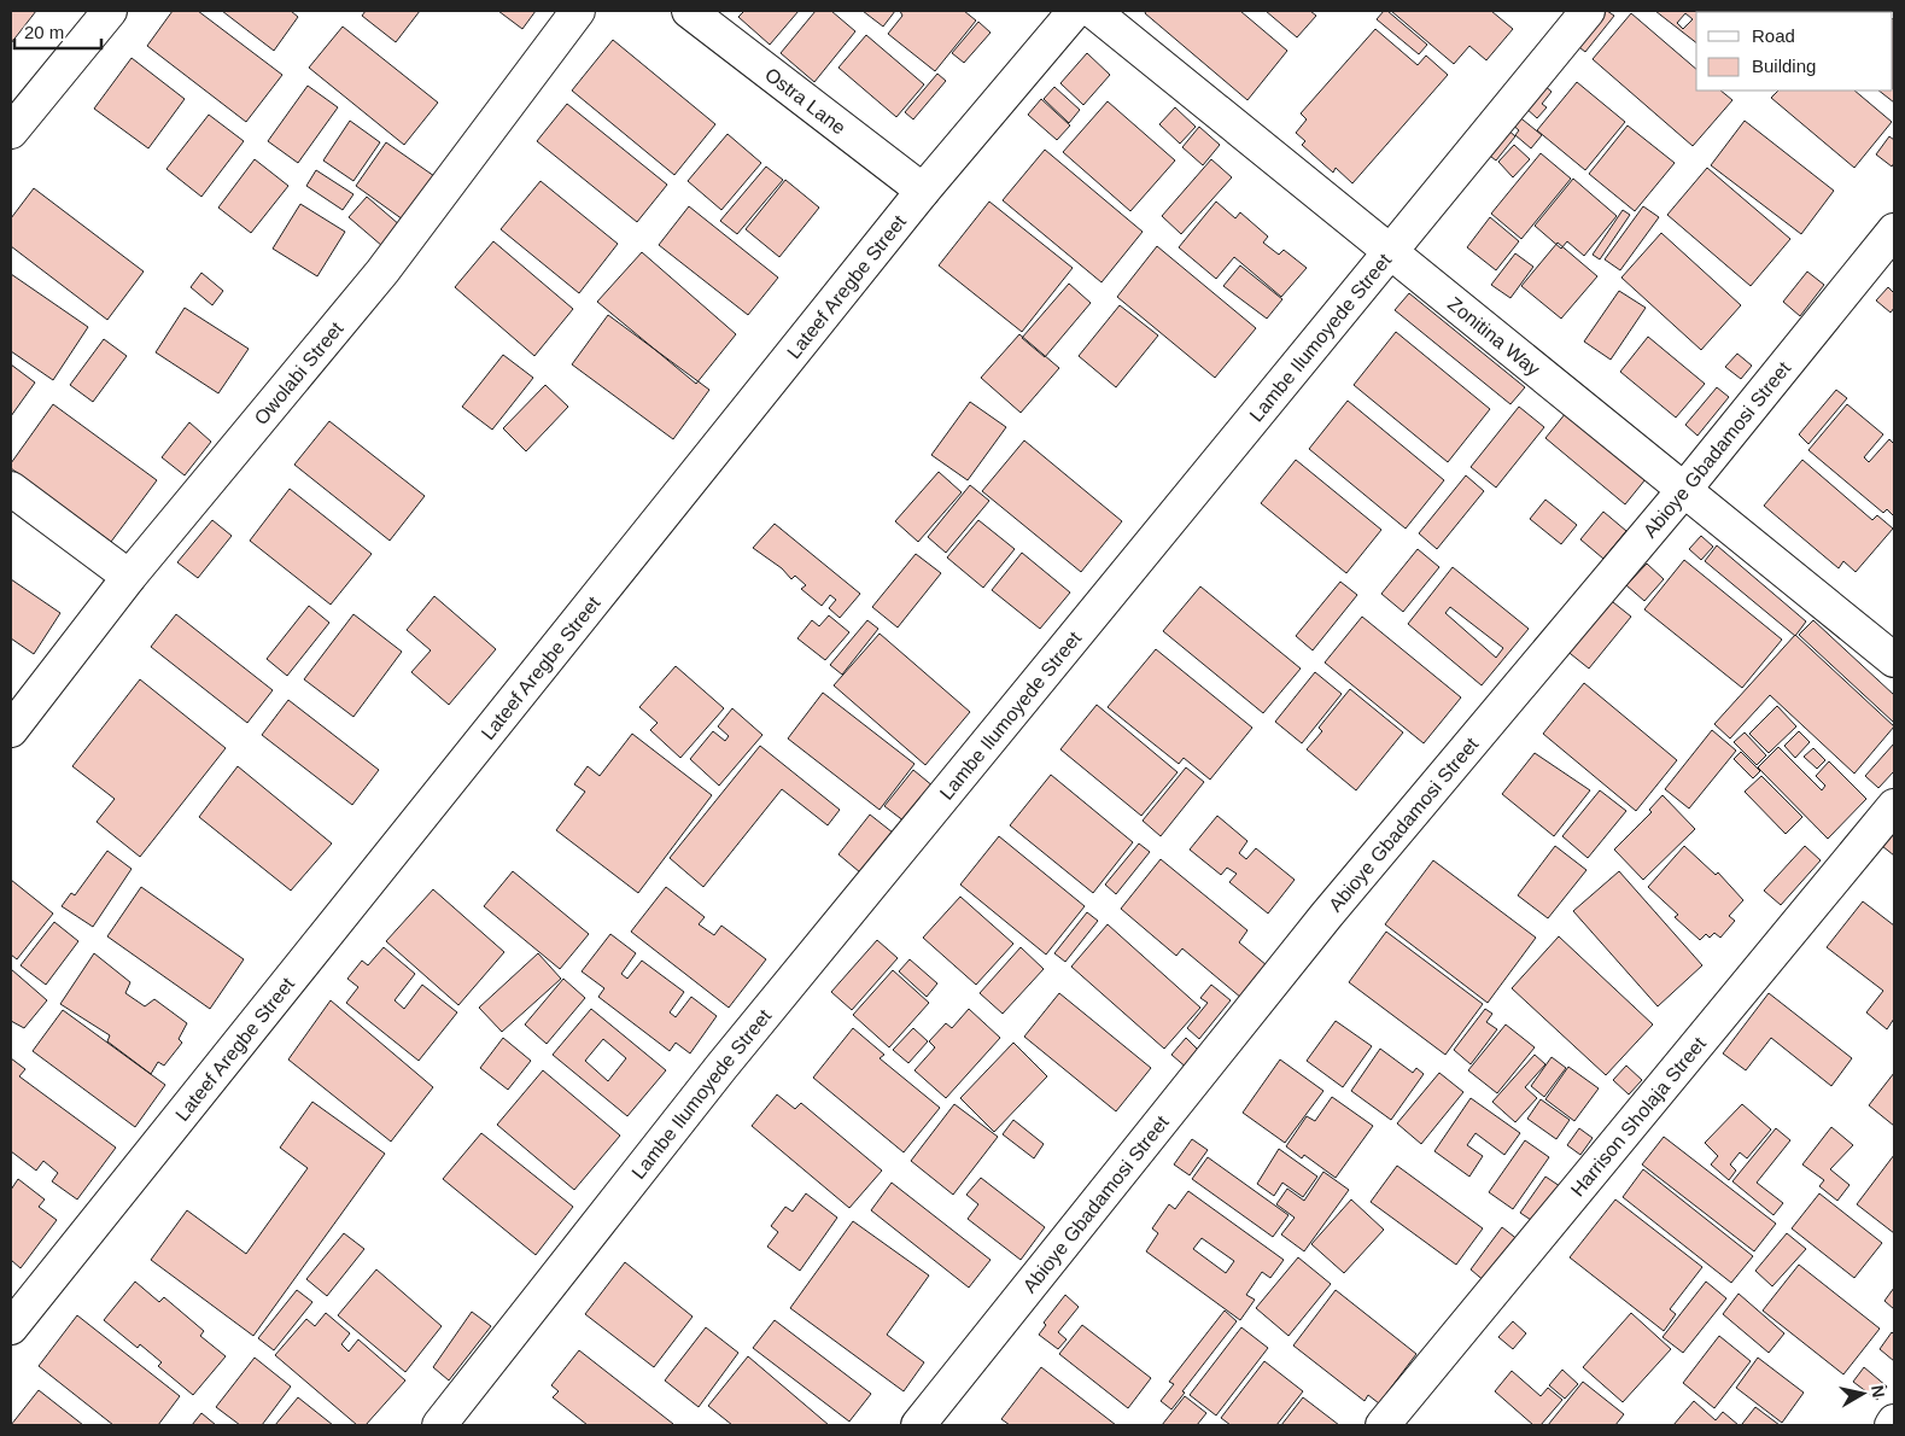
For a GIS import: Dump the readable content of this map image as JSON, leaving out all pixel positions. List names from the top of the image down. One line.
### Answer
{"streets":{"street":["Ostra Lane","Lateef Aregbe Street","Zonitina Way","Lambe Ilumoyede Street","Owolabi Street","Abioye Gbadamosi Street","Harrison Sholaja Street"]},"crossings":[["Ostra Lane","Lateef Aregbe Street"],["Zonitina Way","Lambe Ilumoyede Street"],["Zonitina Way","Abioye Gbadamosi Street"]],"legend":["Road","Building"],"scale_bar":"20 m","north":"right"}
